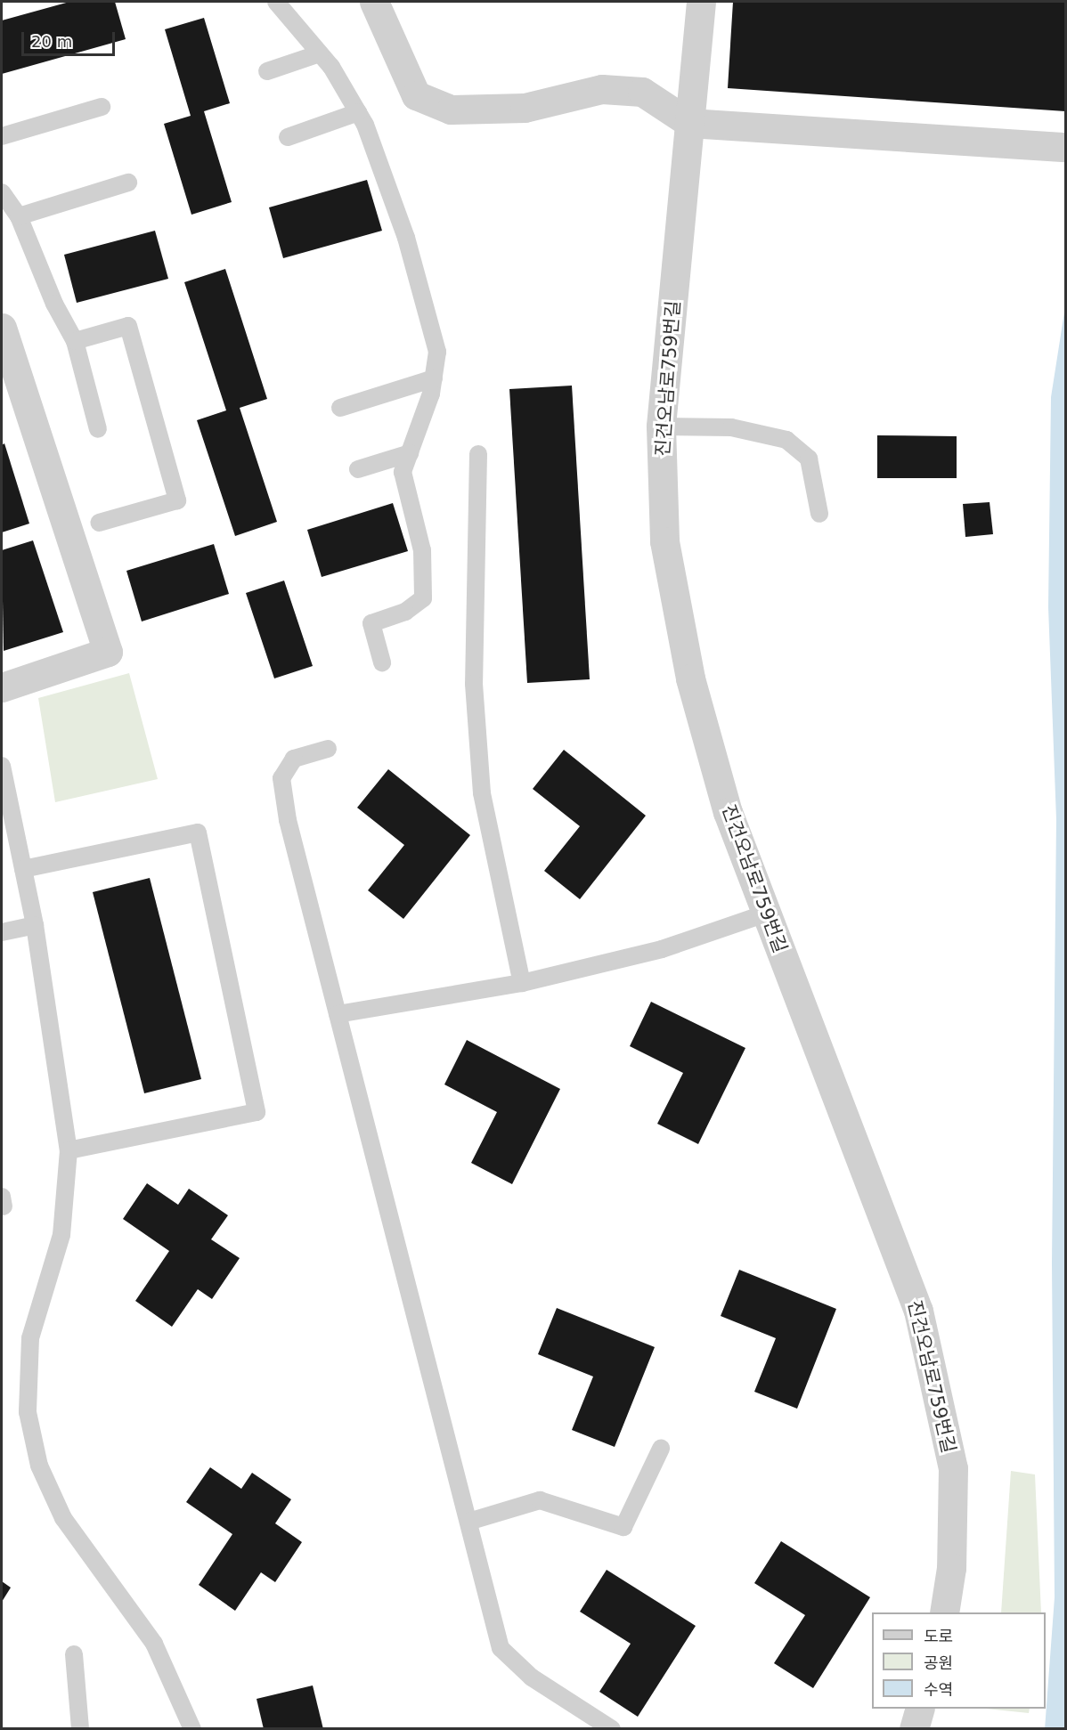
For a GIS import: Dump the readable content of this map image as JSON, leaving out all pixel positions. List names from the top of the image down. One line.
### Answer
{"streets":{"street":["진건오남로759번길"]},"legend":["도로","공원","수역"],"scale_bar":"20 m"}
